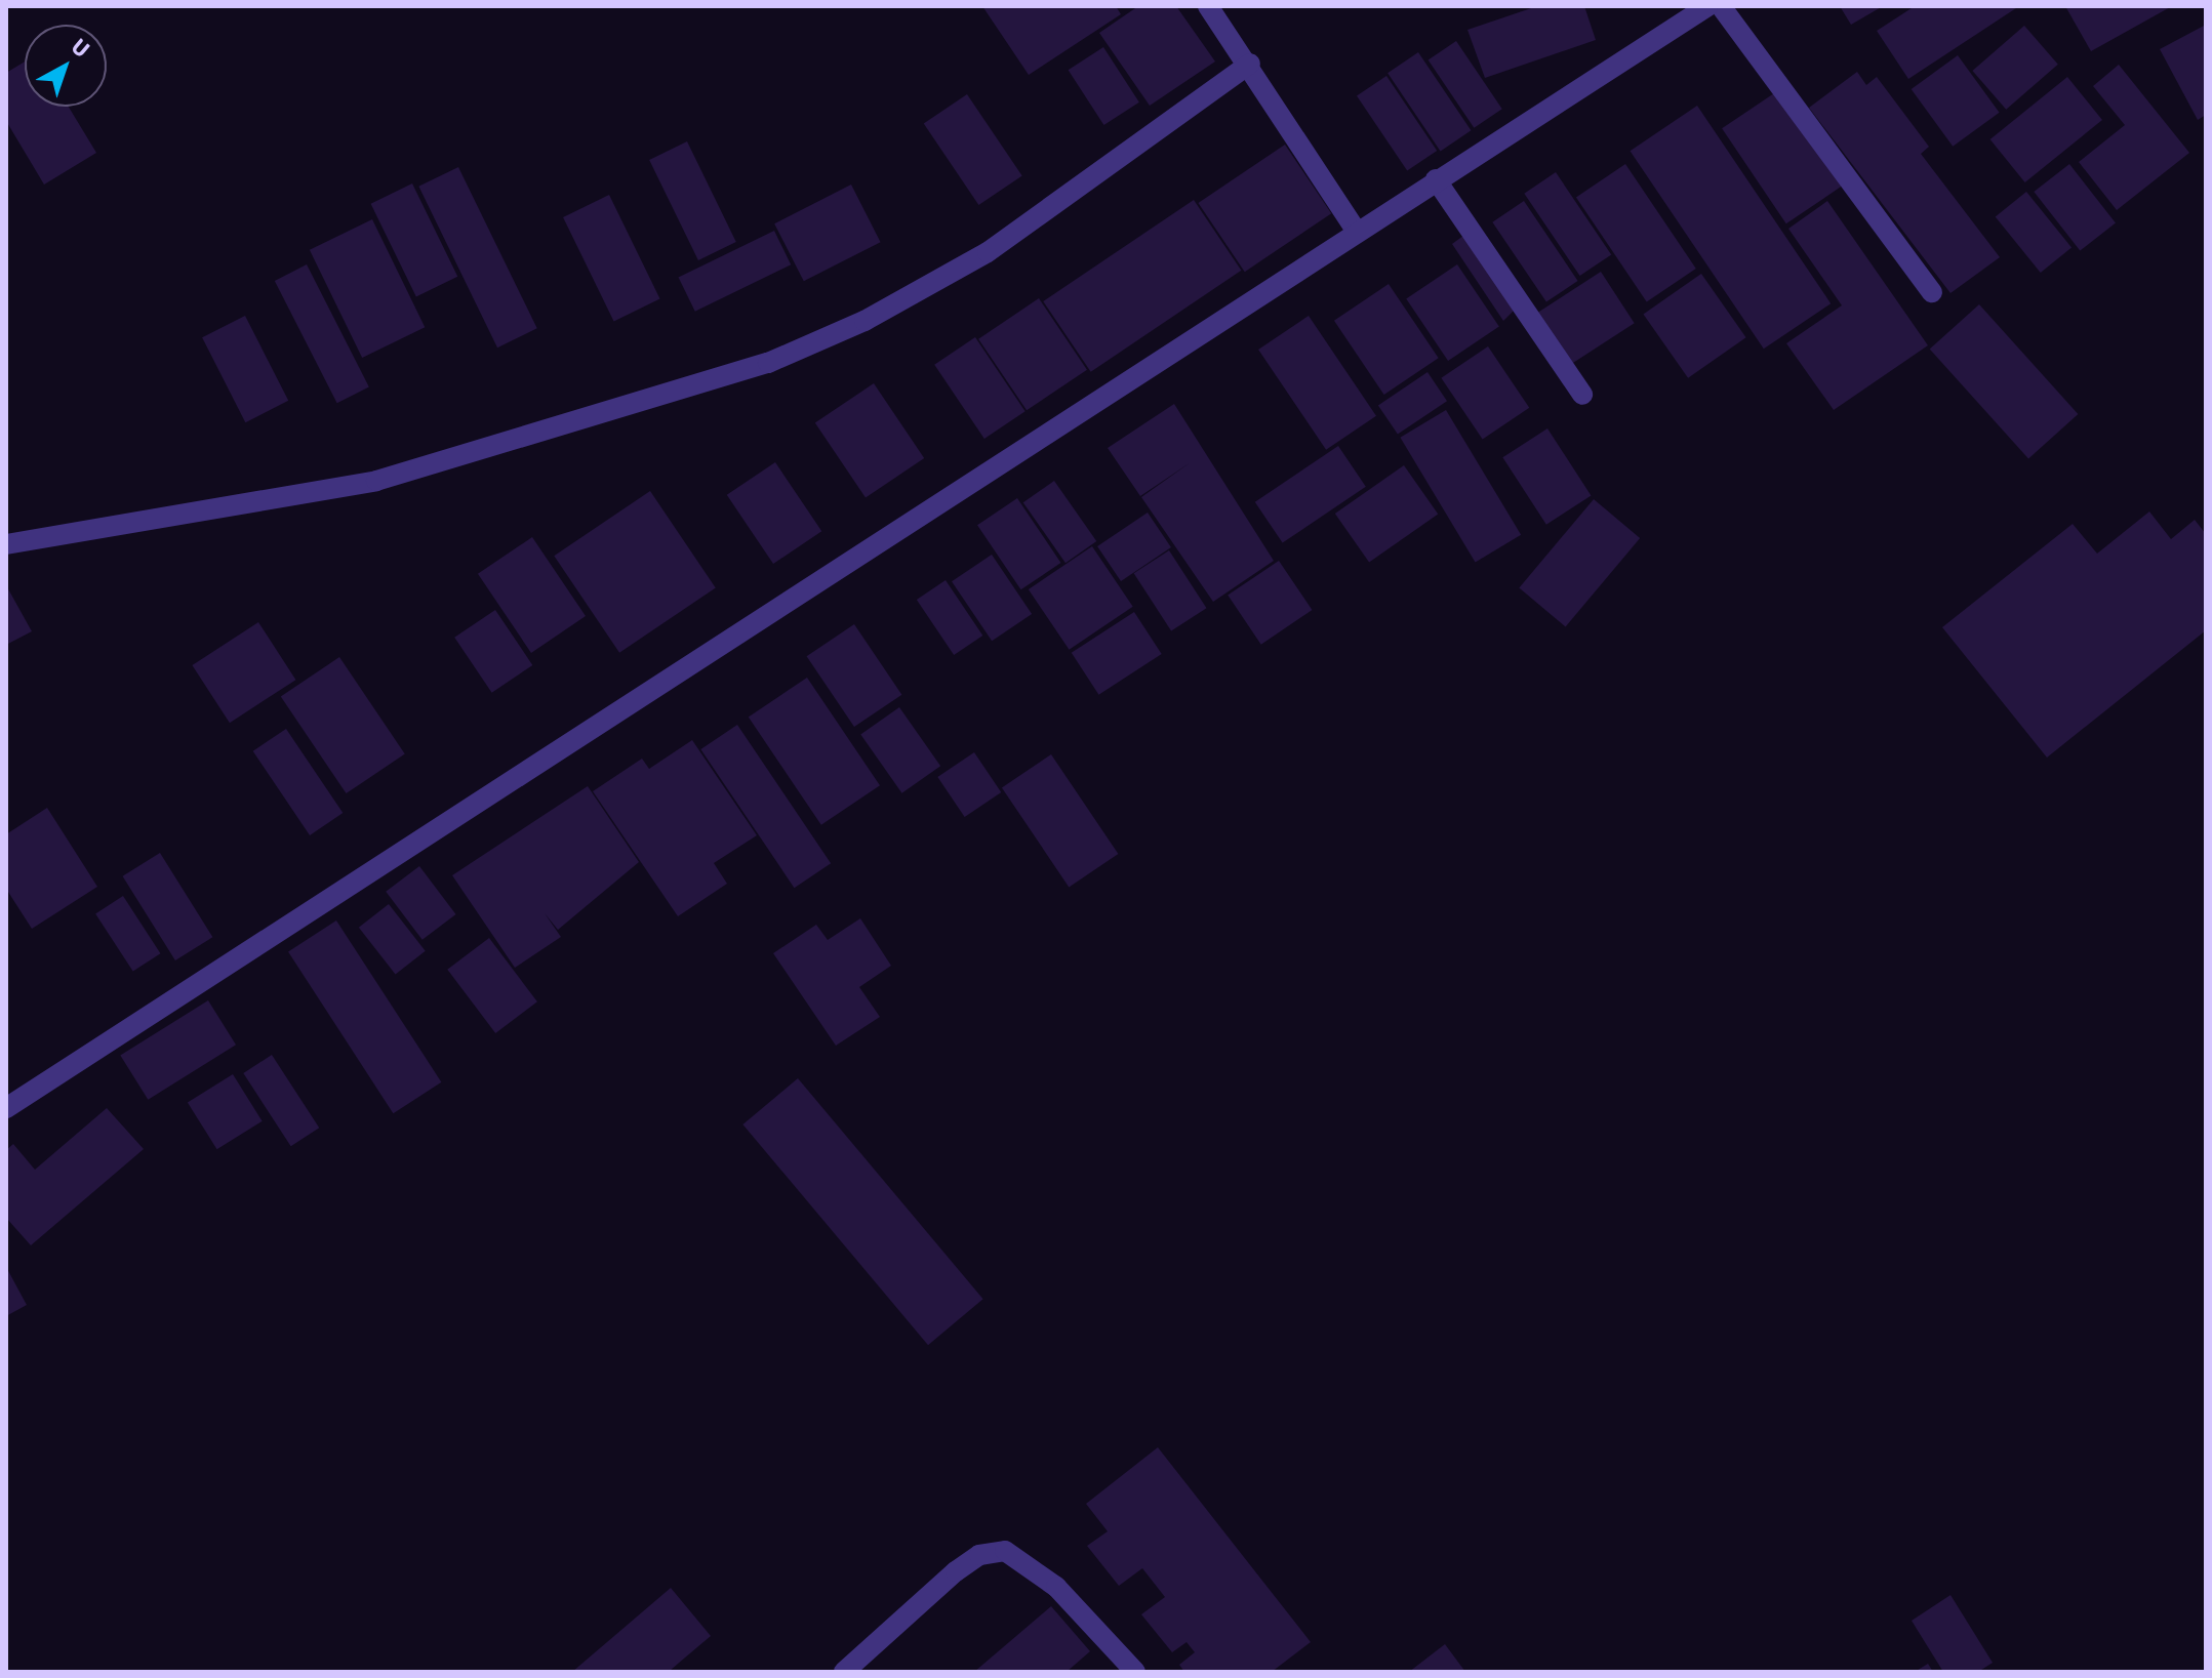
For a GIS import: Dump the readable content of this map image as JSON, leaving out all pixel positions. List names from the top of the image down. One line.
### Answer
{"north":"top right"}
